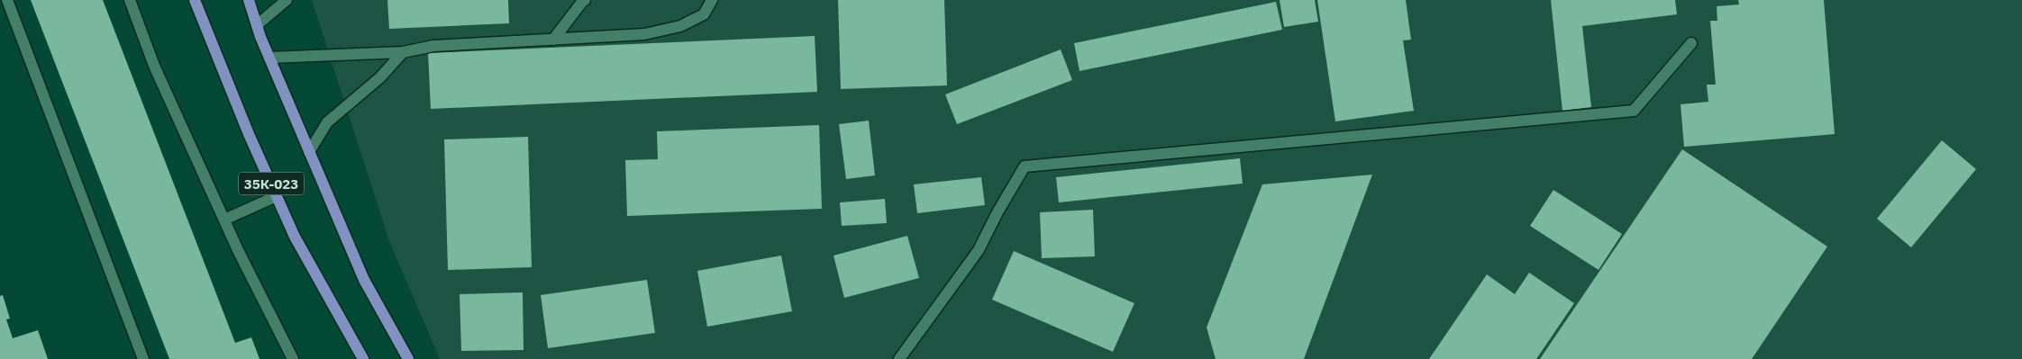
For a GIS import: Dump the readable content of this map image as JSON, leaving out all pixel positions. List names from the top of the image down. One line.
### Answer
{"streets":{"main road":["35К-023"]}}
